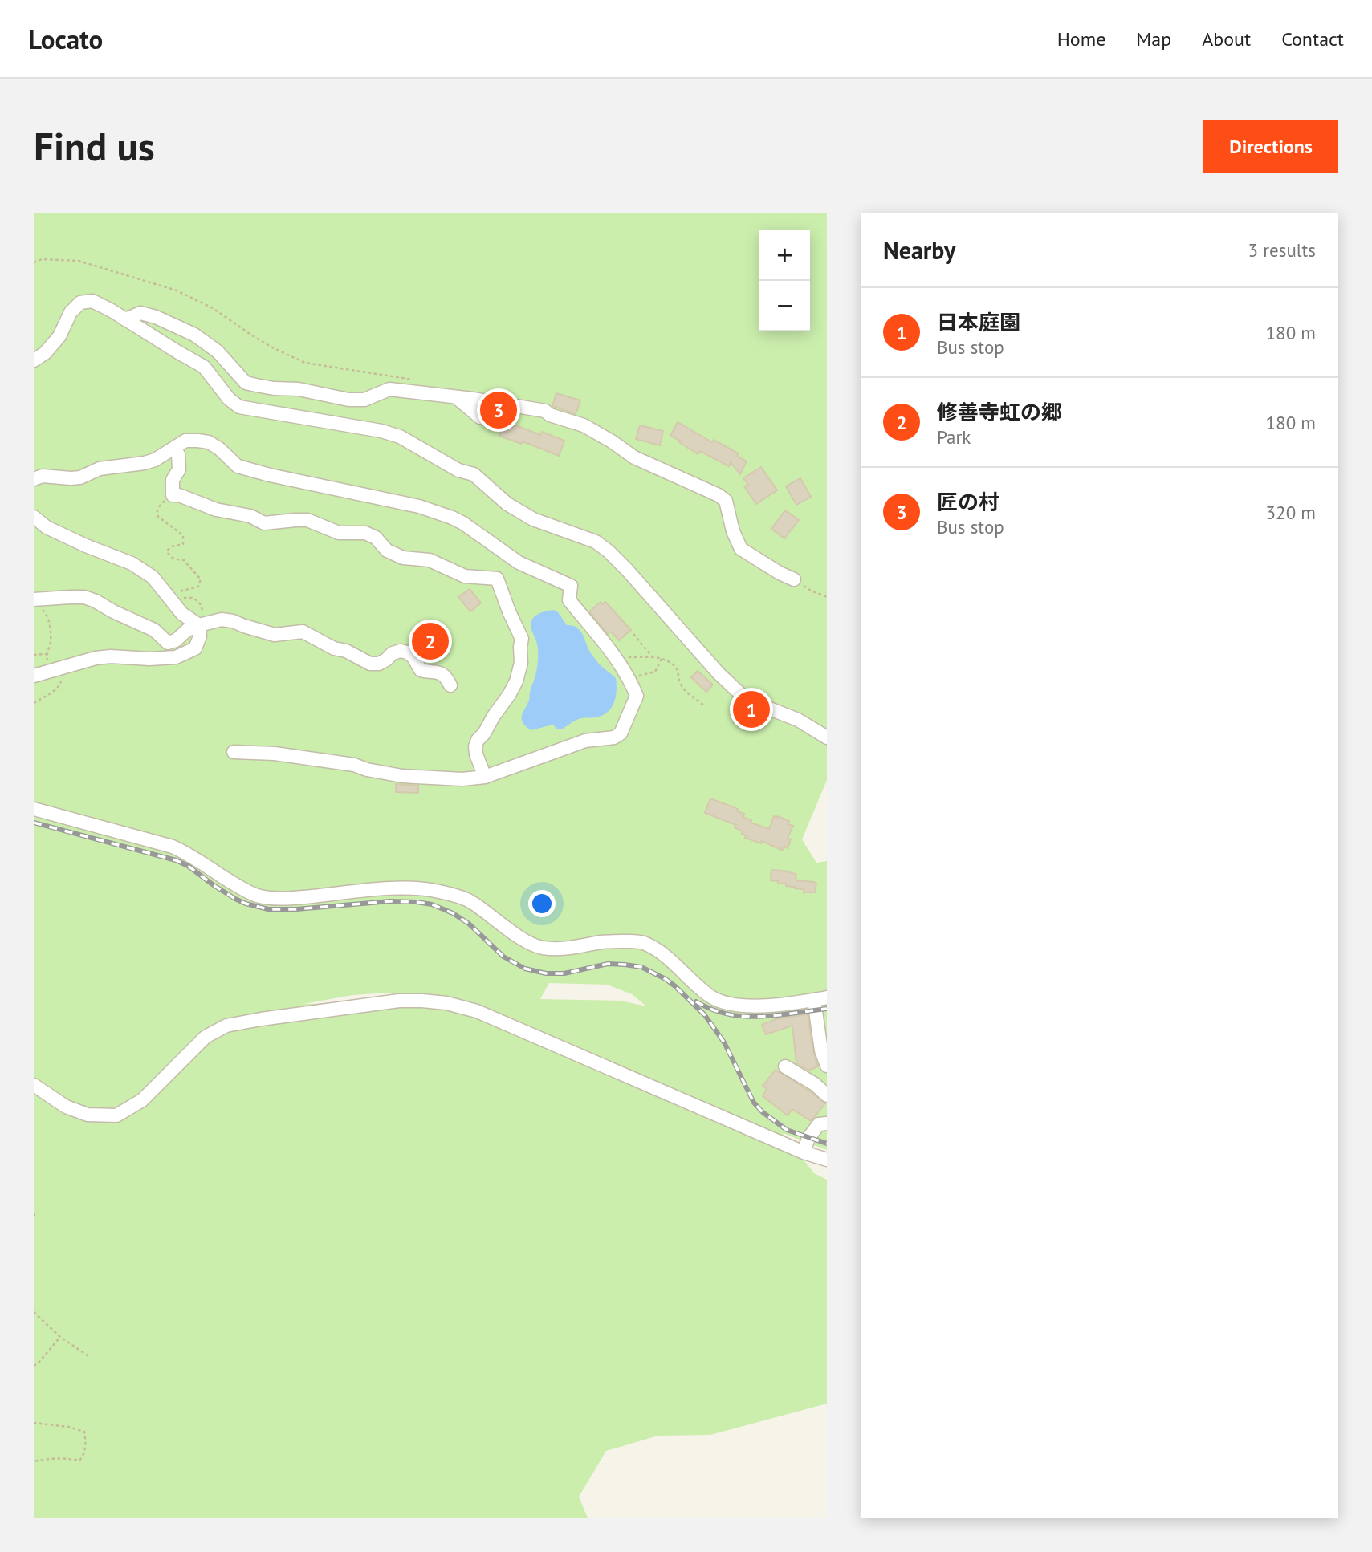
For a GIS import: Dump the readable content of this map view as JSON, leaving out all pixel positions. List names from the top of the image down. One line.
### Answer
{"page":{"header":"Locato","nav":["Home","Map","About","Contact"],"buttons":"Directions","title":"Find us","heading":["Nearby","3 results"],"map_buttons":["+","−"],"list":[{"mark":"1","name":"日本庭園","note":"Bus stop","value":"180 m"},{"mark":"2","name":"修善寺虹の郷","note":"Park","value":"180 m"},{"mark":"3","name":"匠の村","note":"Bus stop","value":"320 m"}],"pins":["3","2","1"]}}
